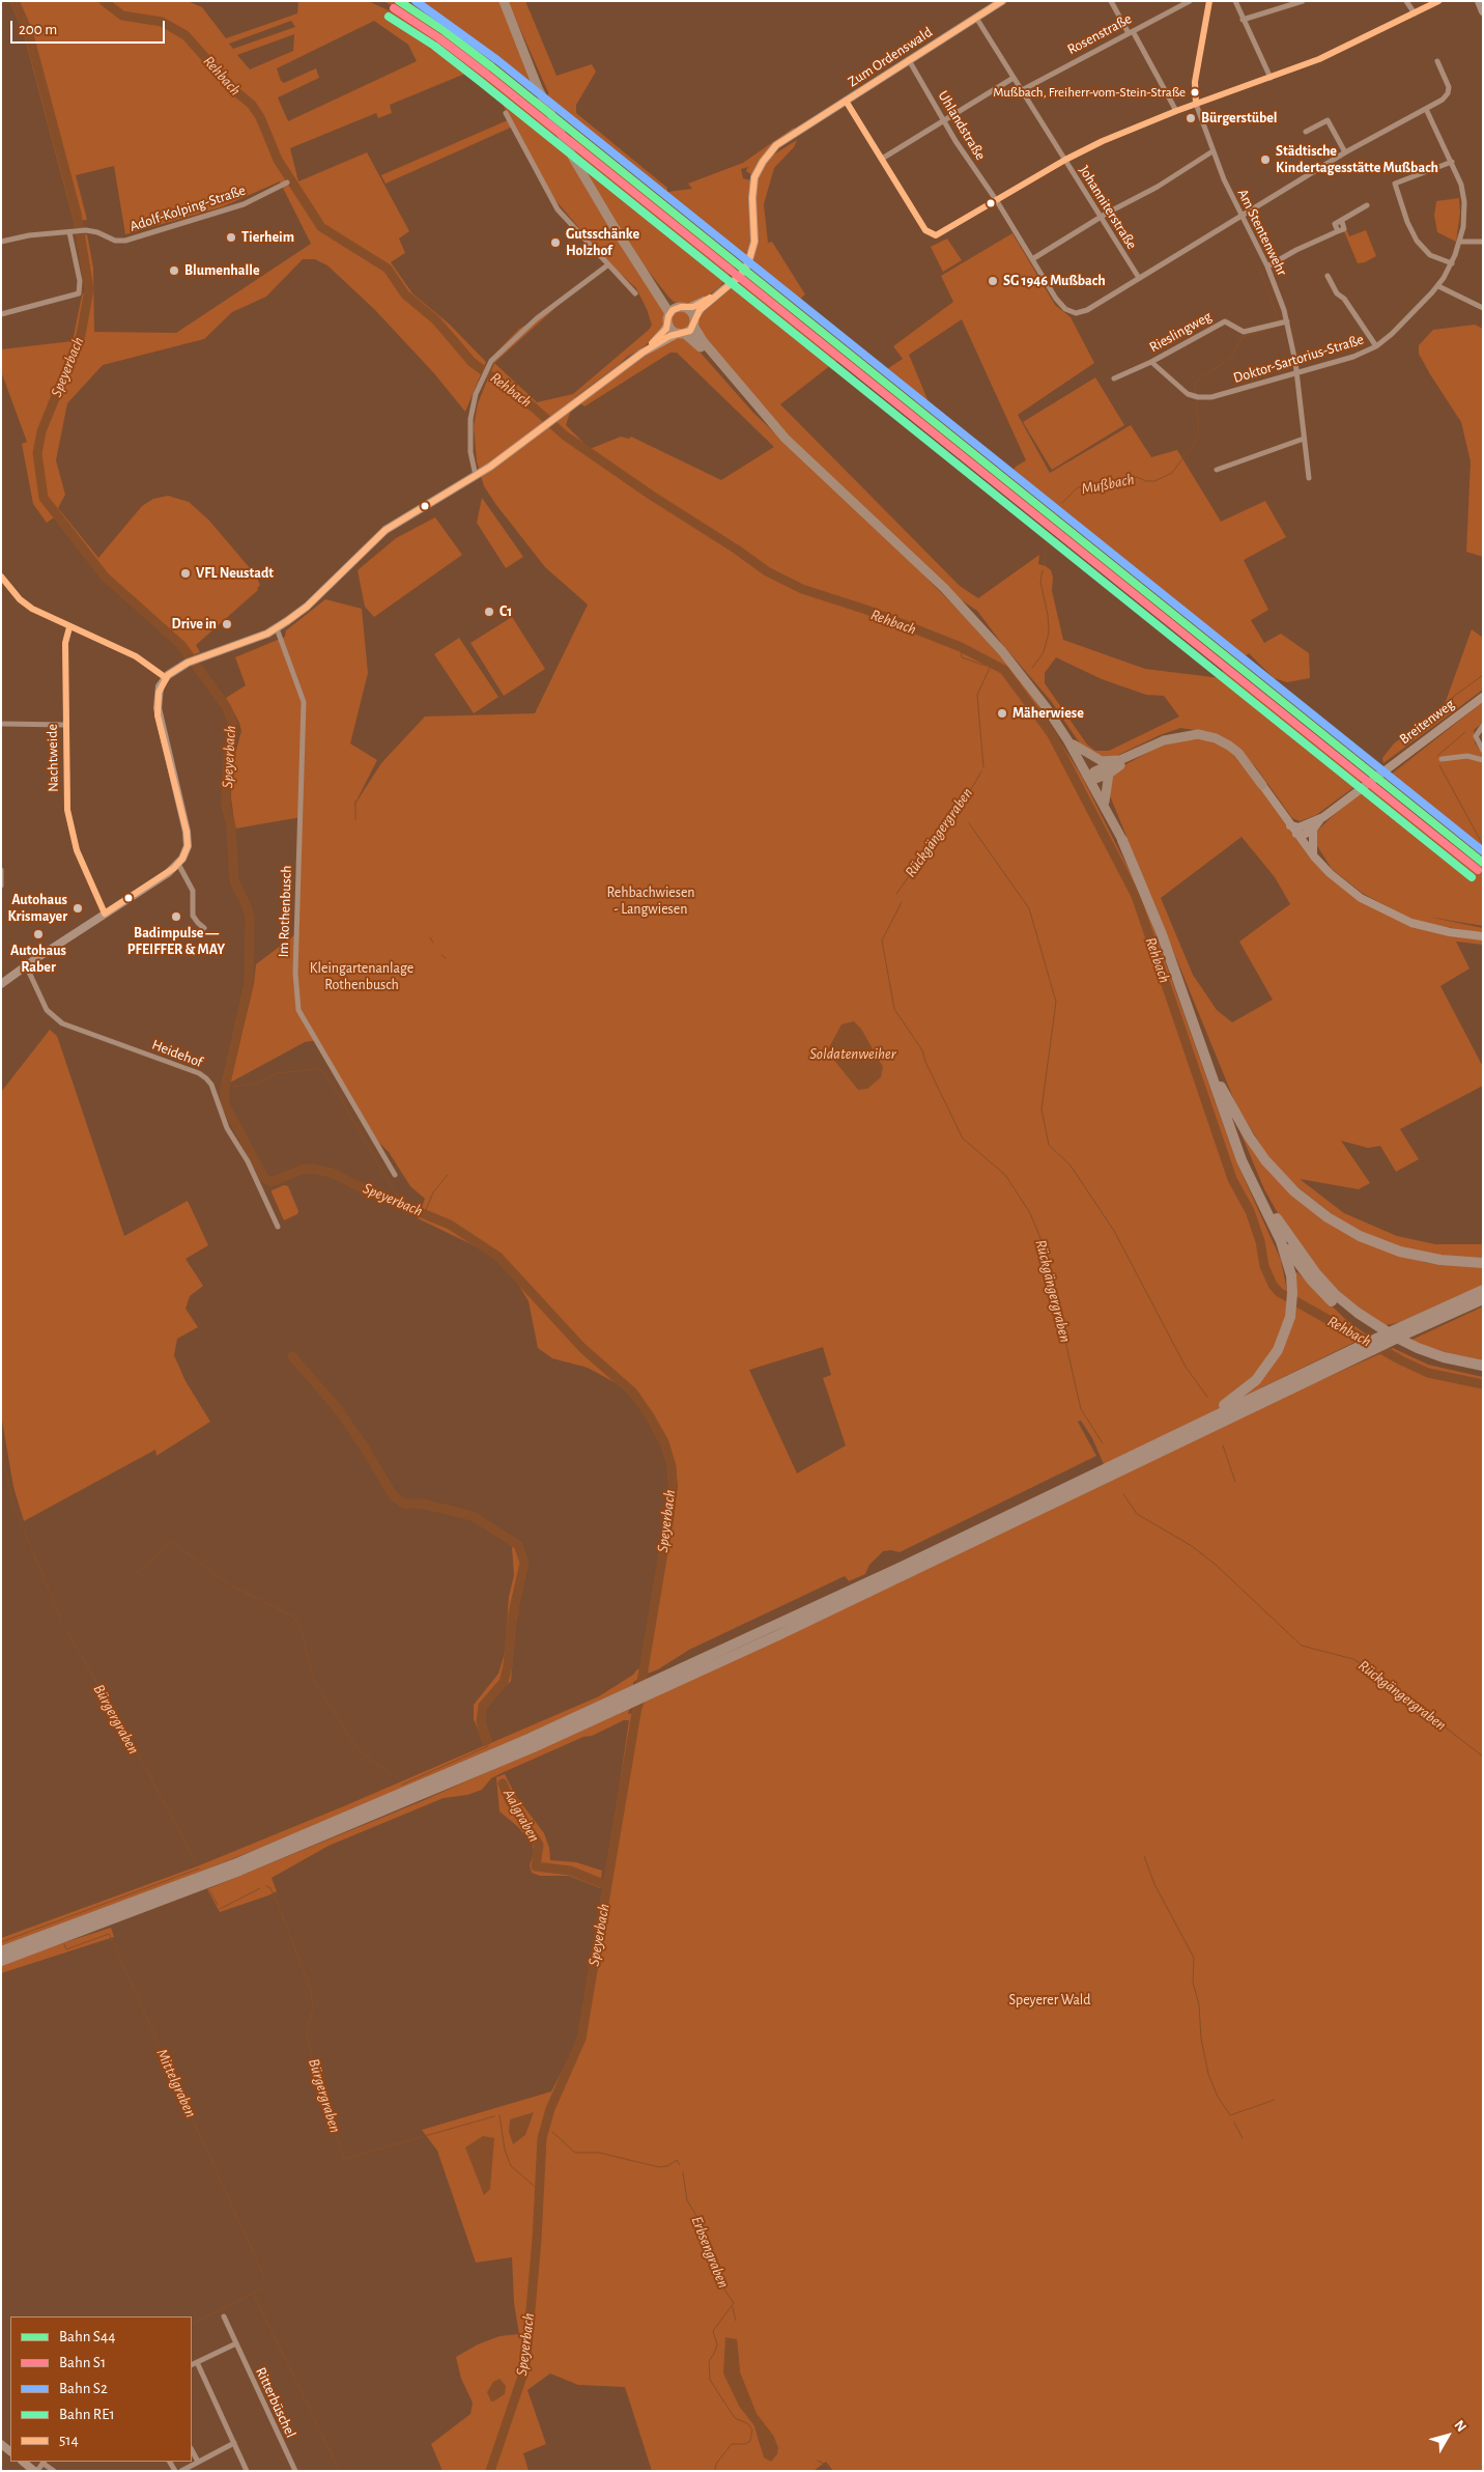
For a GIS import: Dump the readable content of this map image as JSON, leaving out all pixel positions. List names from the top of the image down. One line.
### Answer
{"streets":{"street":["Rosenstraße","Zum Ordenswald","Uhlandstraße","Johanniterstraße","Adolf-Kolping-Straße","Am Stentenwehr","Rieslingweg","Doktor-Sartorius-Straße","Breitenweg","Nachtweide","Im Rothenbusch","Heidehof","Ritterbüschel"]},"crossings":[["Rosenstraße","Johanniterstraße"],["Zum Ordenswald","Uhlandstraße"],["Zum Ordenswald","Johanniterstraße"],["Uhlandstraße","Johanniterstraße"],["Am Stentenwehr","Rieslingweg"],["Am Stentenwehr","Doktor-Sartorius-Straße"],["Rieslingweg","Doktor-Sartorius-Straße"]],"water":["Rehbach","Speyerbach","Mußbach","Rückgängergraben","Soldatenweiher","Bürgergraben","Aalgraben","Mittelgraben","Erbsengraben"],"parks":["Rehbachwiesen - Langwiesen","Kleingartenanlage Rothenbusch","Speyerer Wald"],"places":["Mußbach, Freiherr-vom-Stein-Straße","Bürgerstübel","Städtische Kindertagesstätte Mußbach","Tierheim","Gutsschänke Holzhof","Blumenhalle","SG 1946 Mußbach","VFL Neustadt","C1","Drive in","Mäherwiese","Autohaus Krismayer","Badimpulse — PFEIFFER & MAY","Autohaus Raber"],"lines":["rail line S44","rail line S2","transit line 514","rail line S1","rail line RE1"],"legend":["Bahn S44","Bahn S1","Bahn S2","Bahn RE1","514"],"scale_bar":"200 m","north":"top right"}
